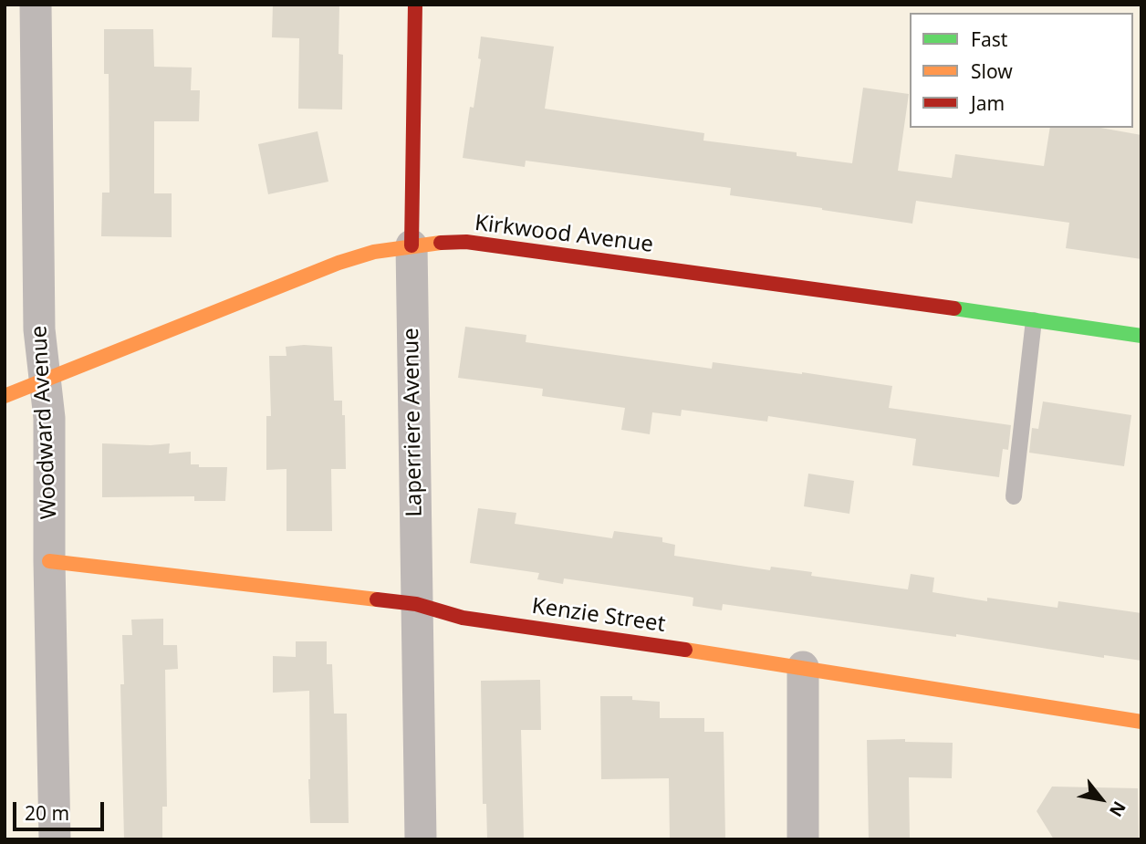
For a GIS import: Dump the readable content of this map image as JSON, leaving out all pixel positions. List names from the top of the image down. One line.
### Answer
{"streets":{"street":["Kirkwood Avenue","Woodward Avenue","Laperriere Avenue","Kenzie Street"]},"crossings":[["Kirkwood Avenue","Woodward Avenue"],["Kirkwood Avenue","Laperriere Avenue"],["Woodward Avenue","Kenzie Street"],["Laperriere Avenue","Kenzie Street"]],"legend":["Fast","Slow","Jam"],"scale_bar":"20 m","north":"bottom right"}
